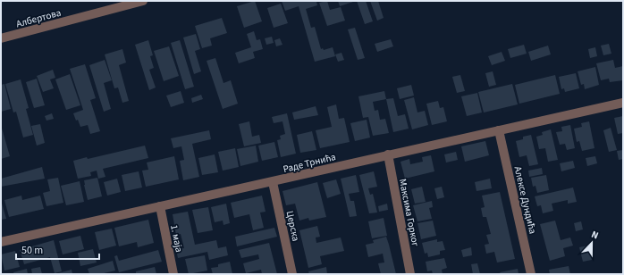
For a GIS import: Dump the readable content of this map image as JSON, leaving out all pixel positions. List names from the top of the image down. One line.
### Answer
{"streets":{"street":["Албертова","Раде Трнића","Алексе Дундића","Максима Горког","Церска","1. маја"]},"crossings":[["Раде Трнића","Алексе Дундића"],["Раде Трнића","Максима Горког"],["Раде Трнића","Церска"],["Раде Трнића","1. маја"]],"scale_bar":"50 m","north":"top"}
